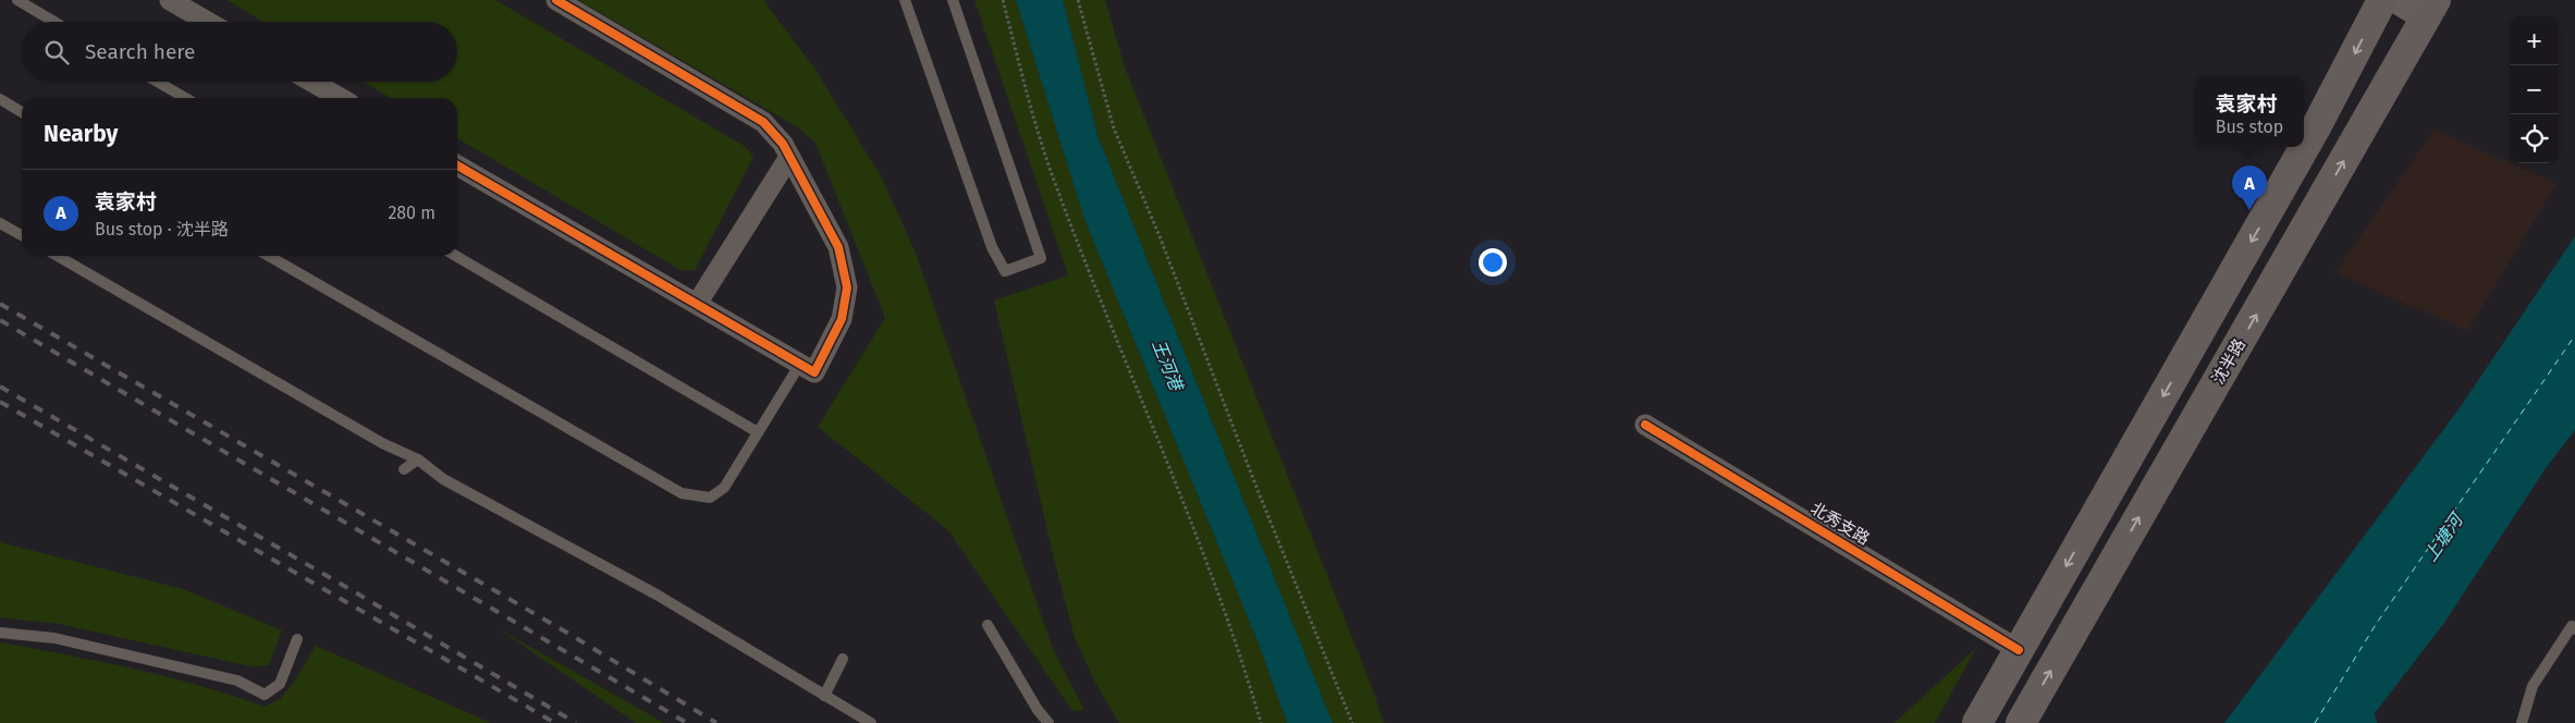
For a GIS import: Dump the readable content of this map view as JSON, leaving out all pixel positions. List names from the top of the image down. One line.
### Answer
{"streets":{"main road":["沈半路"],"street":["北秀支路"]},"water":["王河港","上塘河"],"page":{"map_buttons":["+","−"],"search":"Search here","popup":["袁家村","Bus stop"],"heading":"Nearby","pins":"A","list":[{"mark":"A","name":"袁家村","note":"Bus stop · 沈半路","value":"280 m"}]}}
